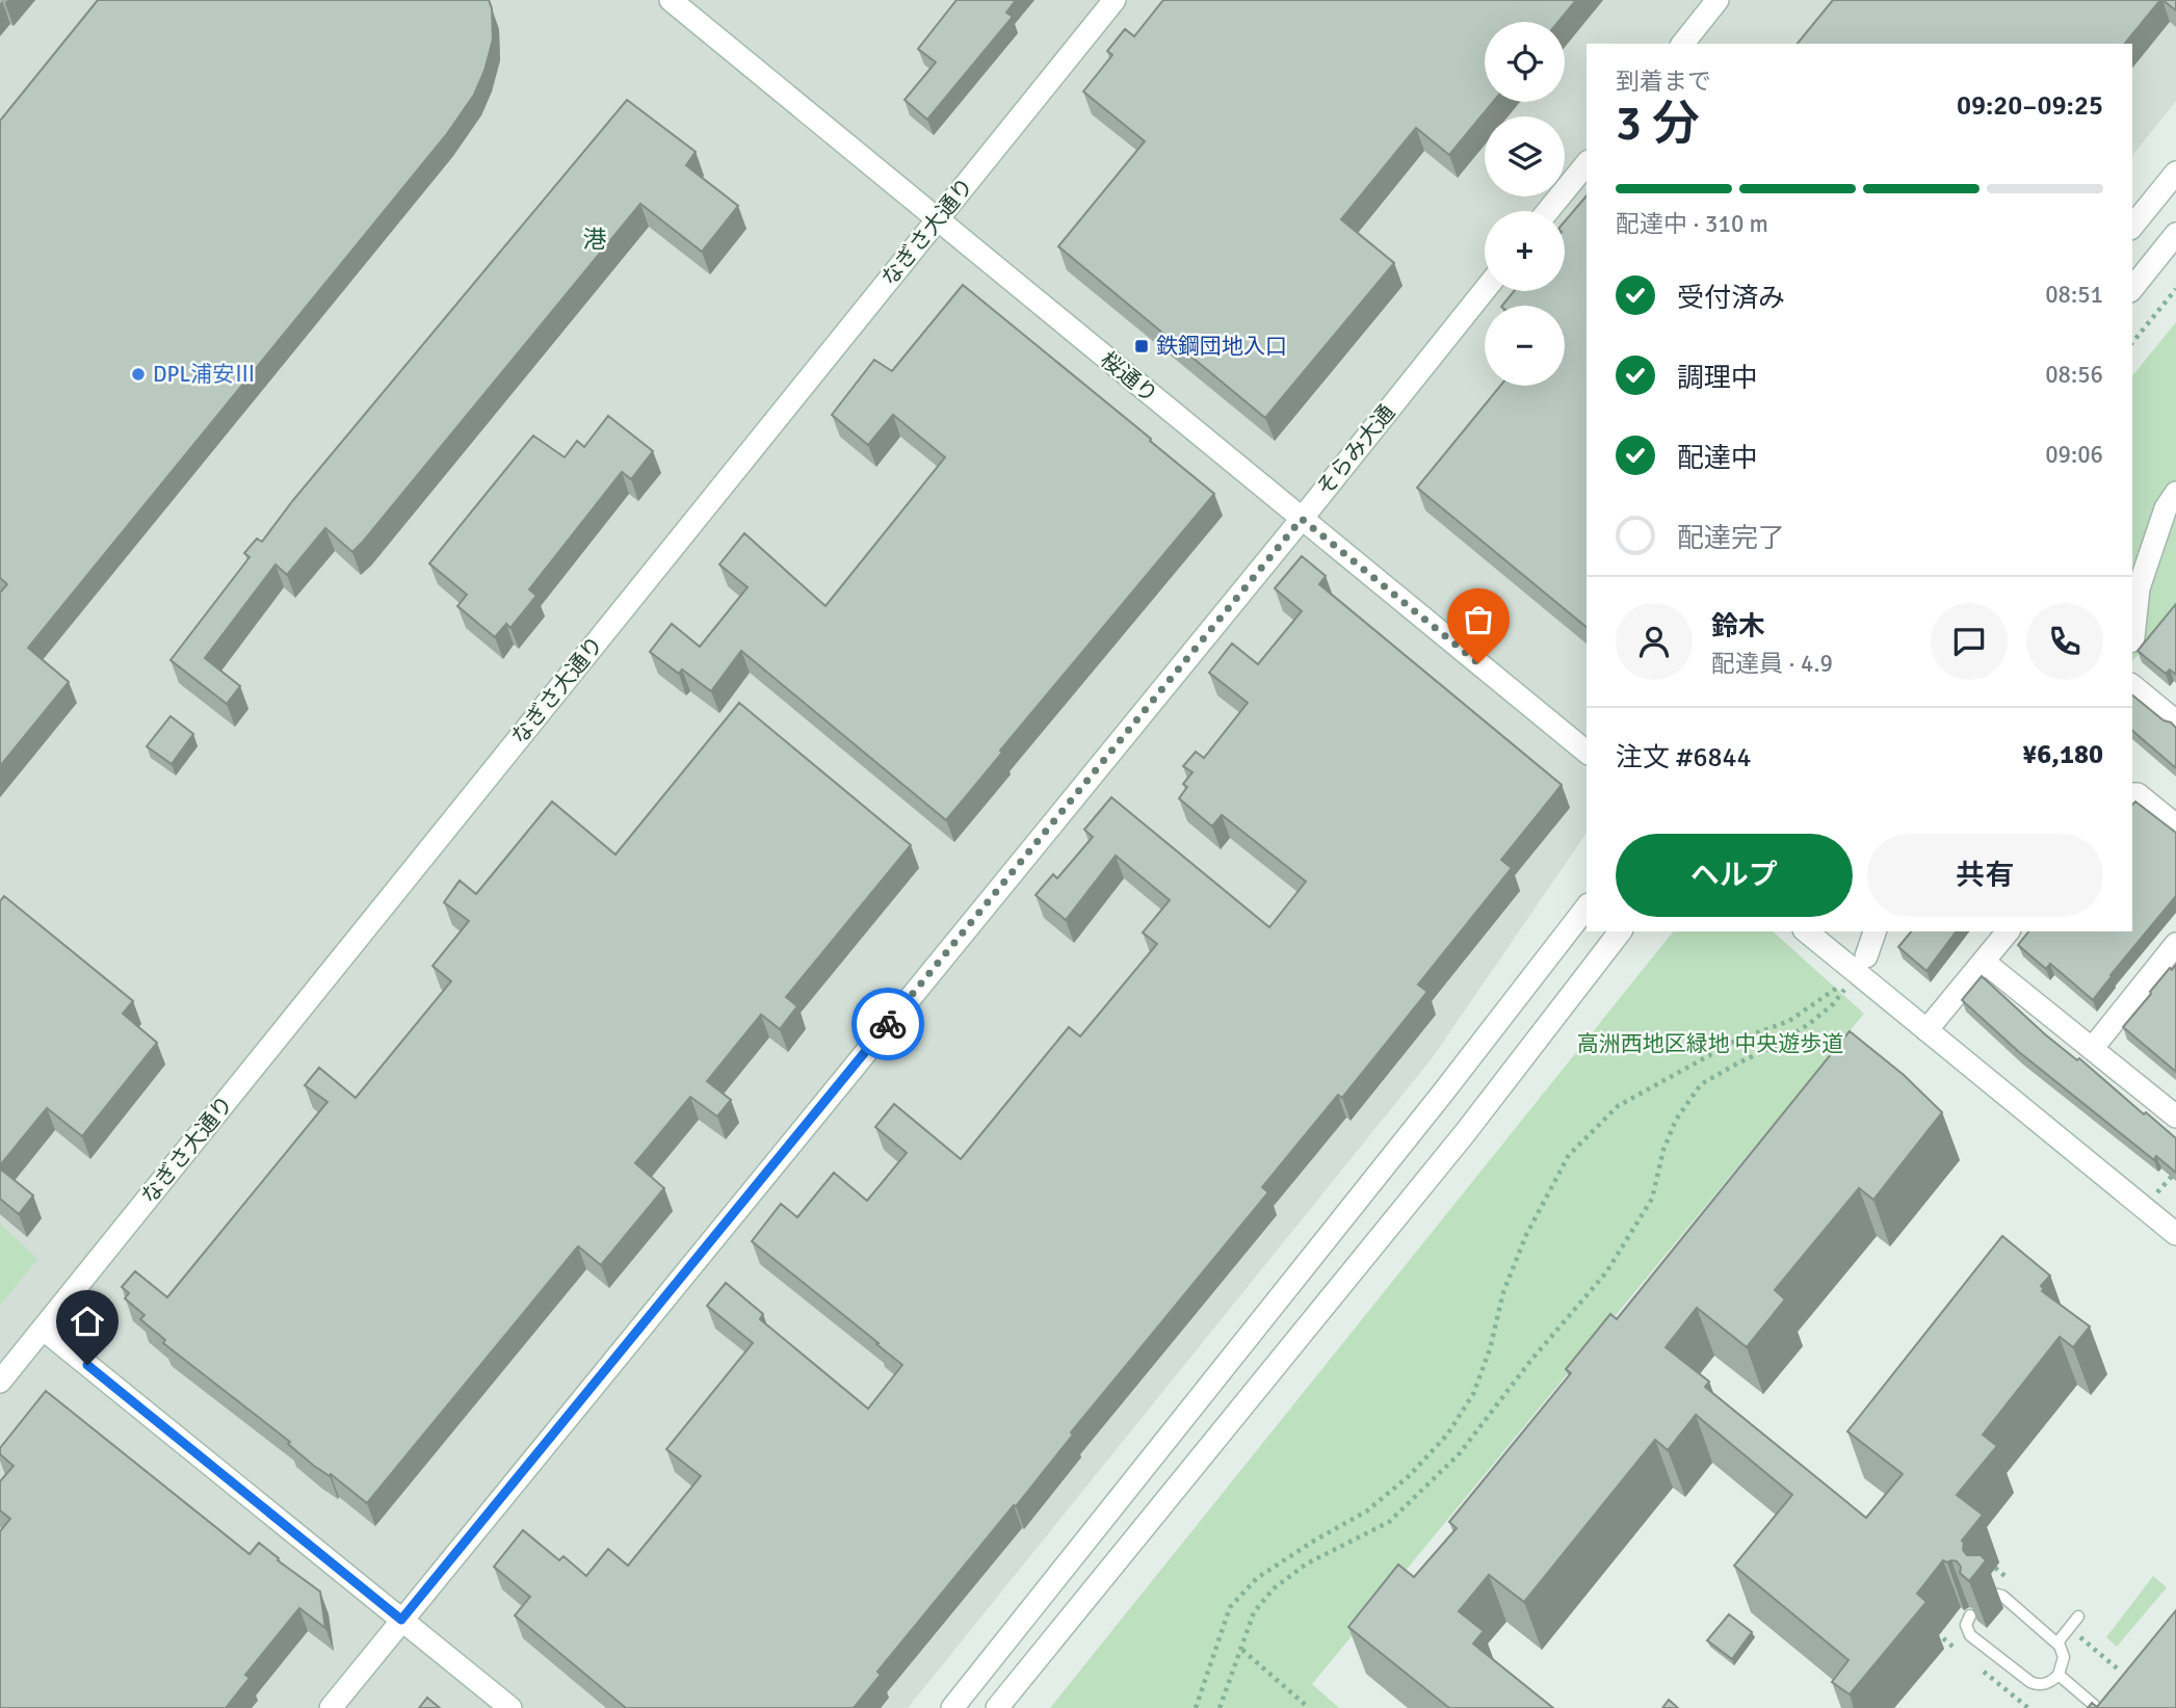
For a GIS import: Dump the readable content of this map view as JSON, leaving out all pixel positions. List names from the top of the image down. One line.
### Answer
{"streets":{"street":["なぎさ大通り","桜通り","そらみ大通"]},"crossings":[["なぎさ大通り","桜通り"],["桜通り","そらみ大通"]],"districts":["港"],"parks":["高洲西地区緑地 中央遊歩道"],"places":{"transit":["鉄鋼団地入口"],"other":["DPL浦安Ⅲ"]},"page":{"map_buttons":["+","−"],"heading":["3 分","到着まで","09:20–09:25"],"panel":["鈴木","配達員 · 4.9","注文 #6844","¥6,180"],"bar":"配達中 · 310 m","list":[["受付済み","08:51"],["調理中","08:56"],["配達中","09:06"],"配達完了"],"buttons":["ヘルプ","共有"]}}
